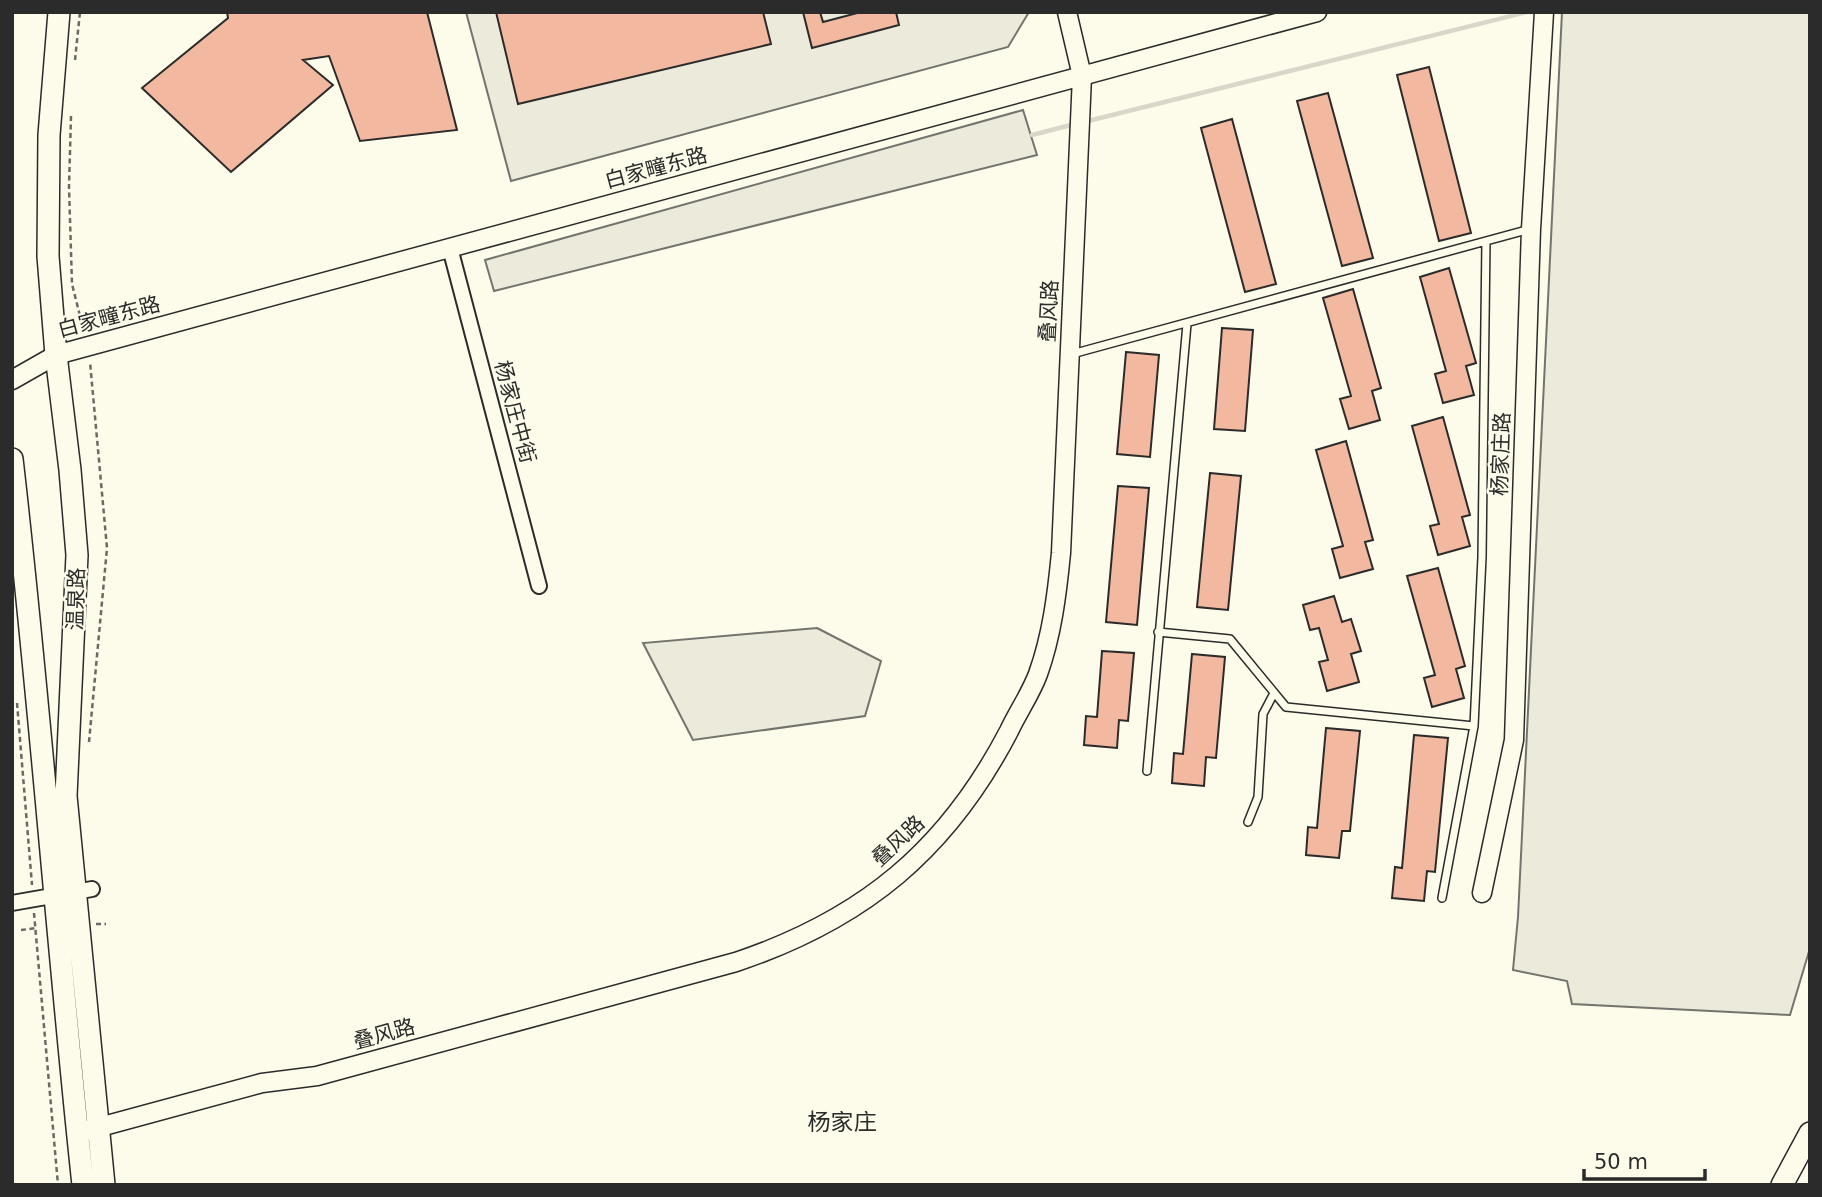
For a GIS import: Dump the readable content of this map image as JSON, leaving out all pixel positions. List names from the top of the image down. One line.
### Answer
{"streets":{"main road":["温泉路"],"street":["白家疃东路","叠风路","杨家庄中街","杨家庄路"]},"crossings":[["白家疃东路","叠风路"],["白家疃东路","杨家庄中街"],["白家疃东路","温泉路"],["叠风路","温泉路"]],"districts":["杨家庄"],"scale_bar":"50 m"}
